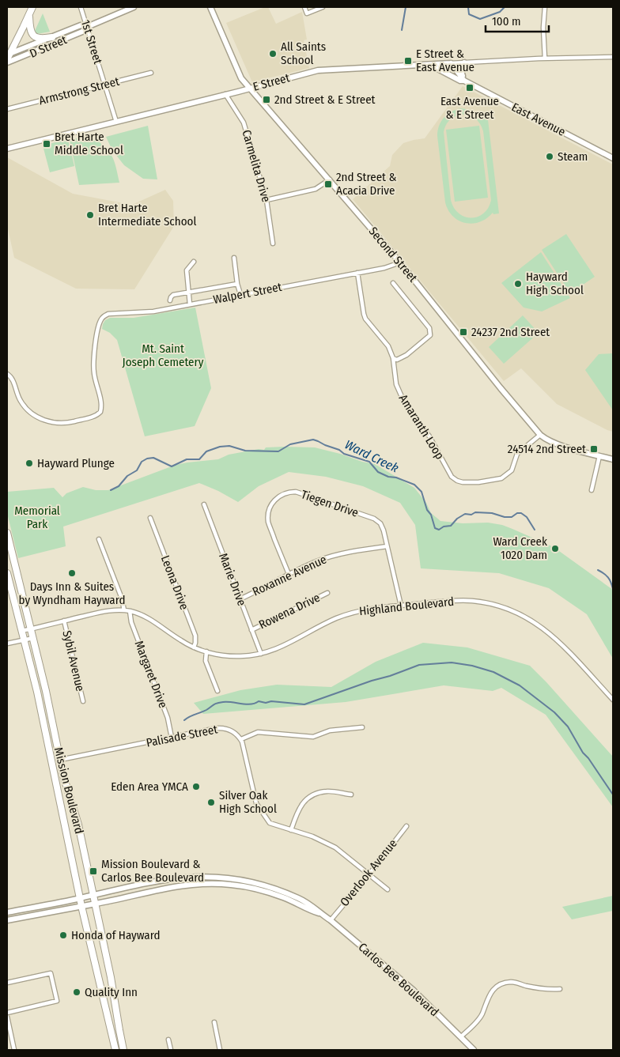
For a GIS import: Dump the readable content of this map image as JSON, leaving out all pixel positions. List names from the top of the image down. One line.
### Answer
{"streets":{"main road":["Mission Boulevard"],"street":["1st Street","D Street","E Street","Armstrong Street","East Avenue","Carmelita Drive","Second Street","Walpert Street","Amaranth Loop","Tiegen Drive","Roxanne Avenue","Marie Drive","Leona Drive","Highland Boulevard","Rowena Drive","Sybil Avenue","Margaret Drive","Palisade Street","Overlook Avenue","Carlos Bee Boulevard"]},"crossings":[["1st Street","D Street"],["1st Street","E Street"],["1st Street","Armstrong Street"],["E Street","East Avenue"],["E Street","Carmelita Drive"],["E Street","Second Street"],["Second Street","Walpert Street"],["Second Street","Amaranth Loop"],["Walpert Street","Amaranth Loop"],["Tiegen Drive","Roxanne Avenue"],["Tiegen Drive","Highland Boulevard"],["Roxanne Avenue","Marie Drive"],["Marie Drive","Highland Boulevard"],["Marie Drive","Rowena Drive"],["Leona Drive","Highland Boulevard"],["Highland Boulevard","Sybil Avenue"],["Highland Boulevard","Margaret Drive"],["Highland Boulevard","Mission Boulevard"],["Margaret Drive","Palisade Street"],["Palisade Street","Mission Boulevard"],["Mission Boulevard","Carlos Bee Boulevard"],["Overlook Avenue","Carlos Bee Boulevard"]],"water":["Ward Creek"],"parks":["Mt. Saint Joseph Cemetery","Memorial Park"],"places":{"other":["All Saints School","Steam","Bret Harte Intermediate School","Hayward High School","Hayward Plunge","Ward Creek 1020 Dam","Days Inn & Suites by Wyndham Hayward","Eden Area YMCA","Silver Oak High School","Honda of Hayward","Quality Inn"],"transit":["E Street & East Avenue","East Avenue & E Street","2nd Street & E Street","Bret Harte Middle School","2nd Street & Acacia Drive","24237 2nd Street","24514 2nd Street","Mission Boulevard & Carlos Bee Boulevard"]},"scale_bar":"100 m"}
